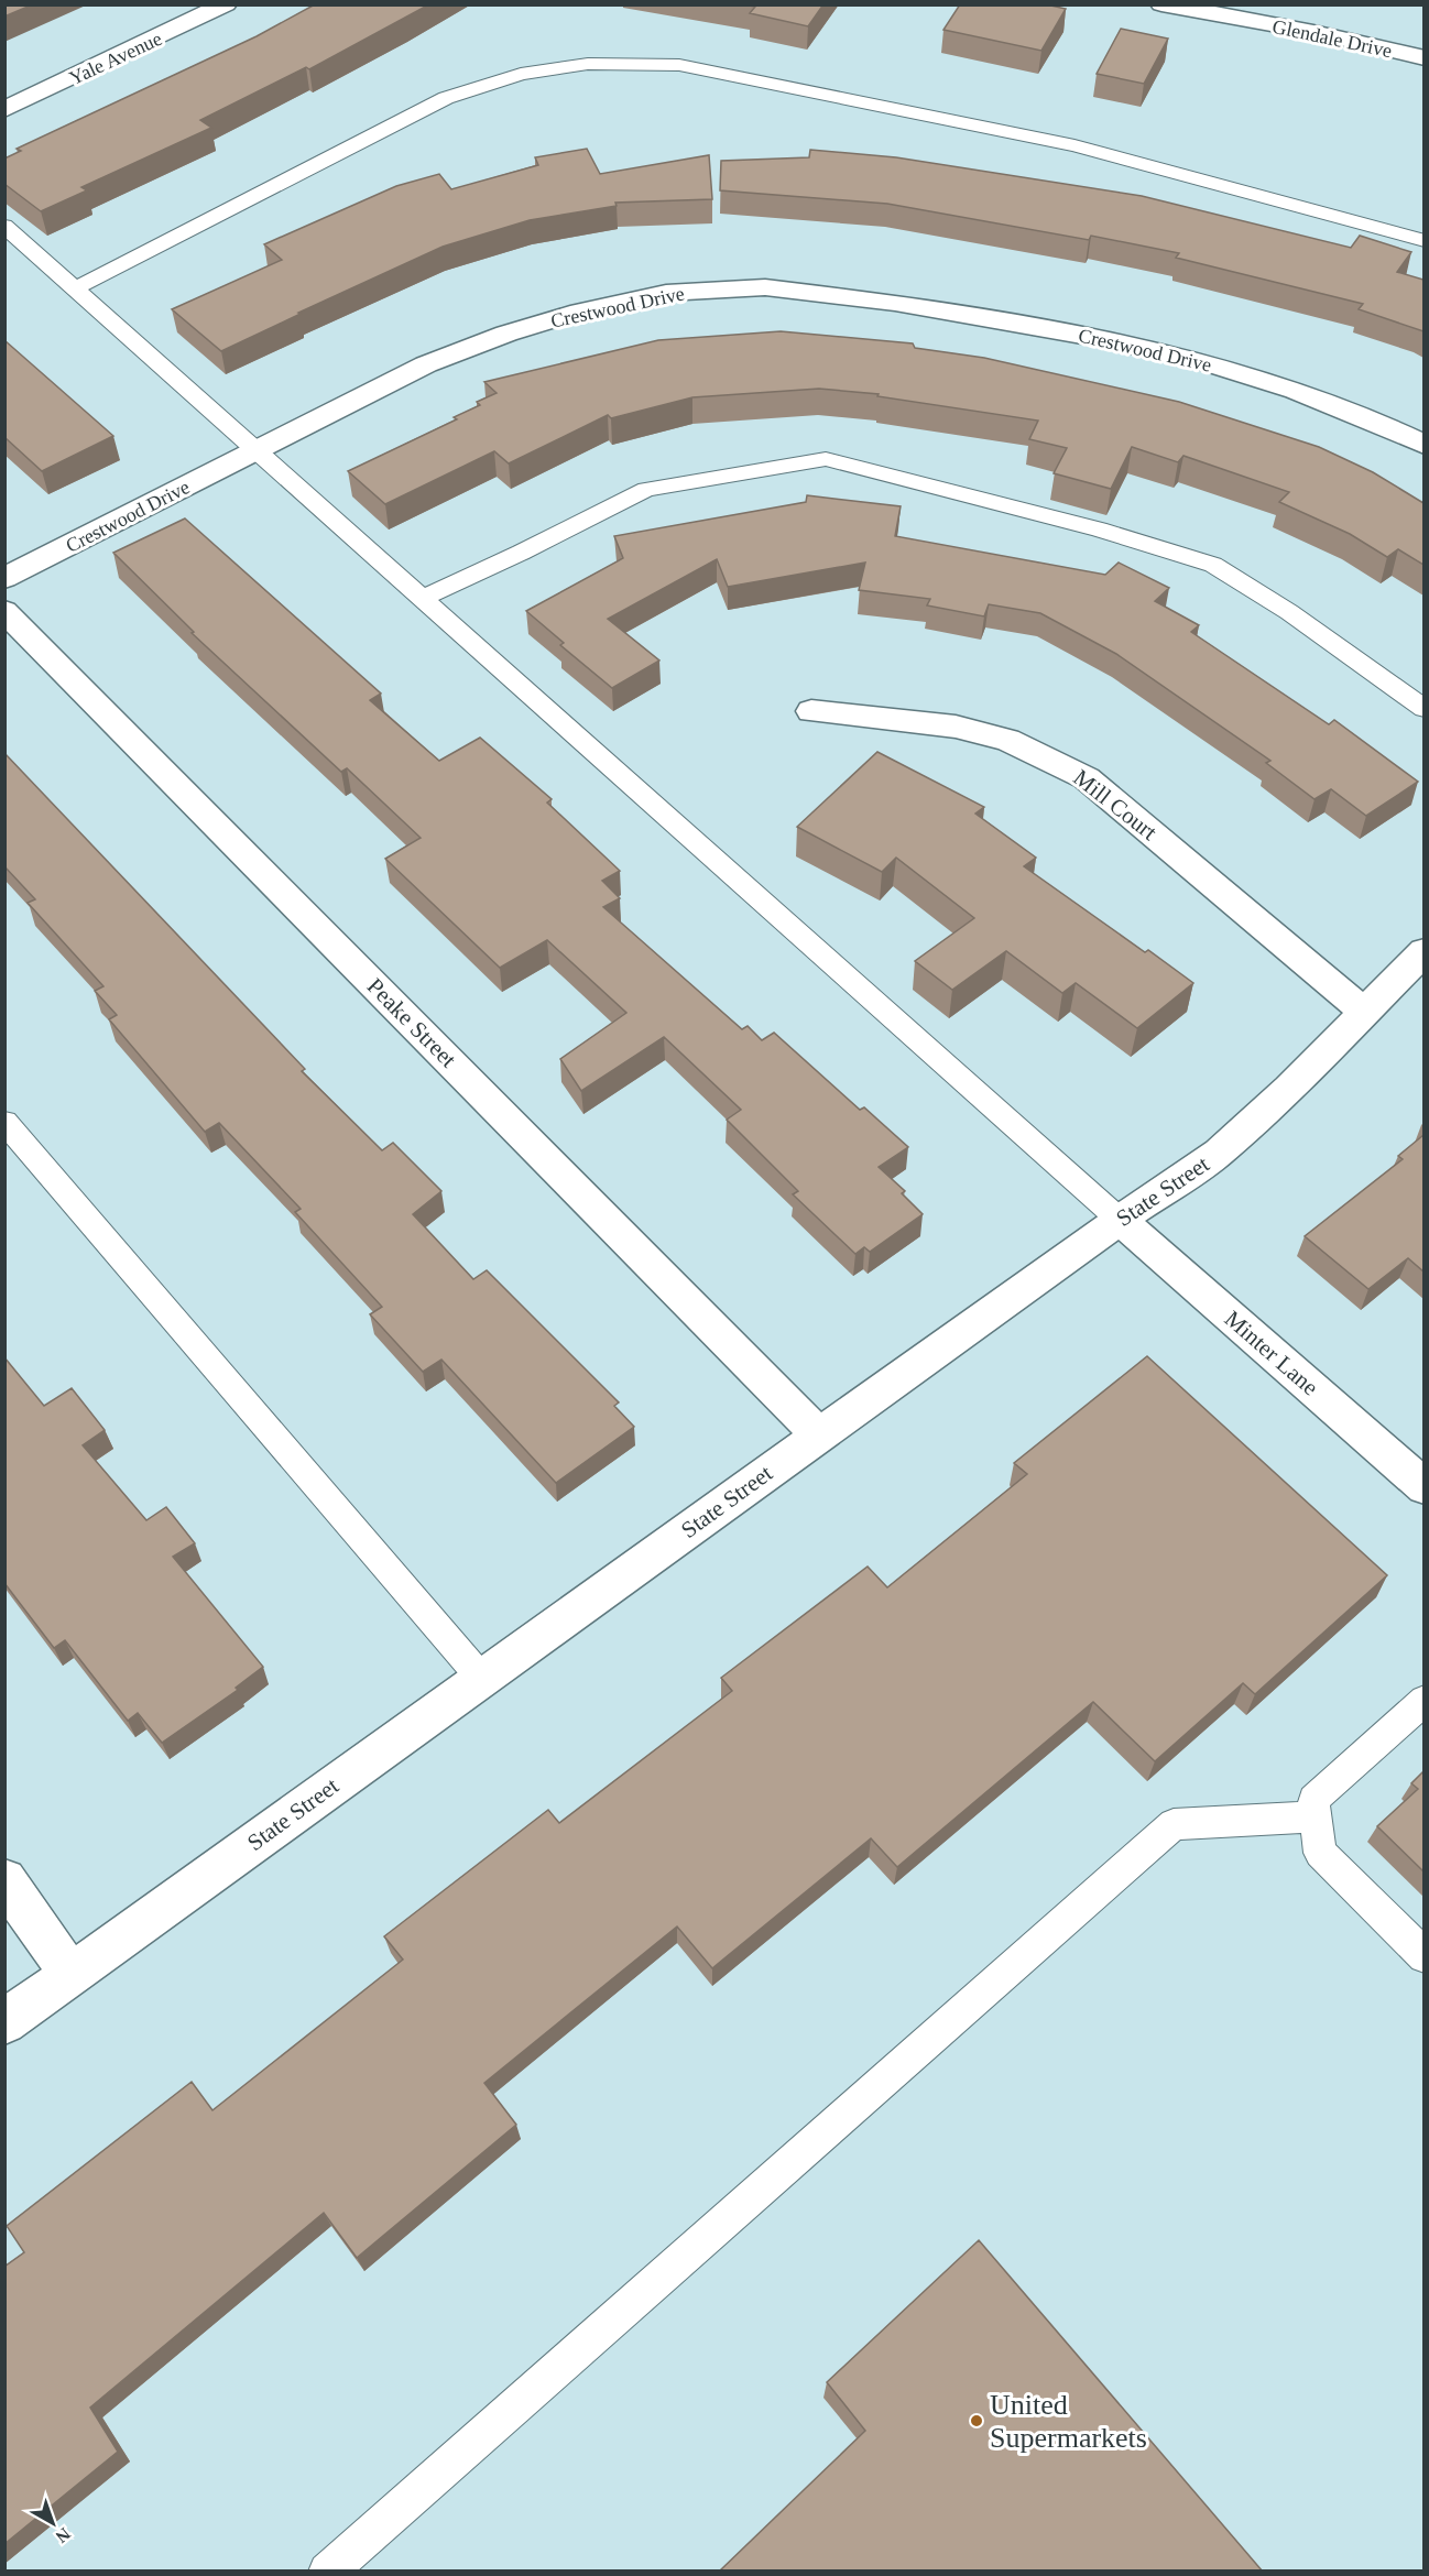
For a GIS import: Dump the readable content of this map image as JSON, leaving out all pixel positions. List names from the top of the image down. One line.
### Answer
{"streets":{"street":["Glendale Drive","Yale Avenue","Crestwood Drive","Mill Court","Peake Street","State Street","Minter Lane"]},"crossings":[["Mill Court","State Street"],["Peake Street","State Street"],["State Street","Minter Lane"]],"places":["United Supermarkets"],"north":"bottom right"}
